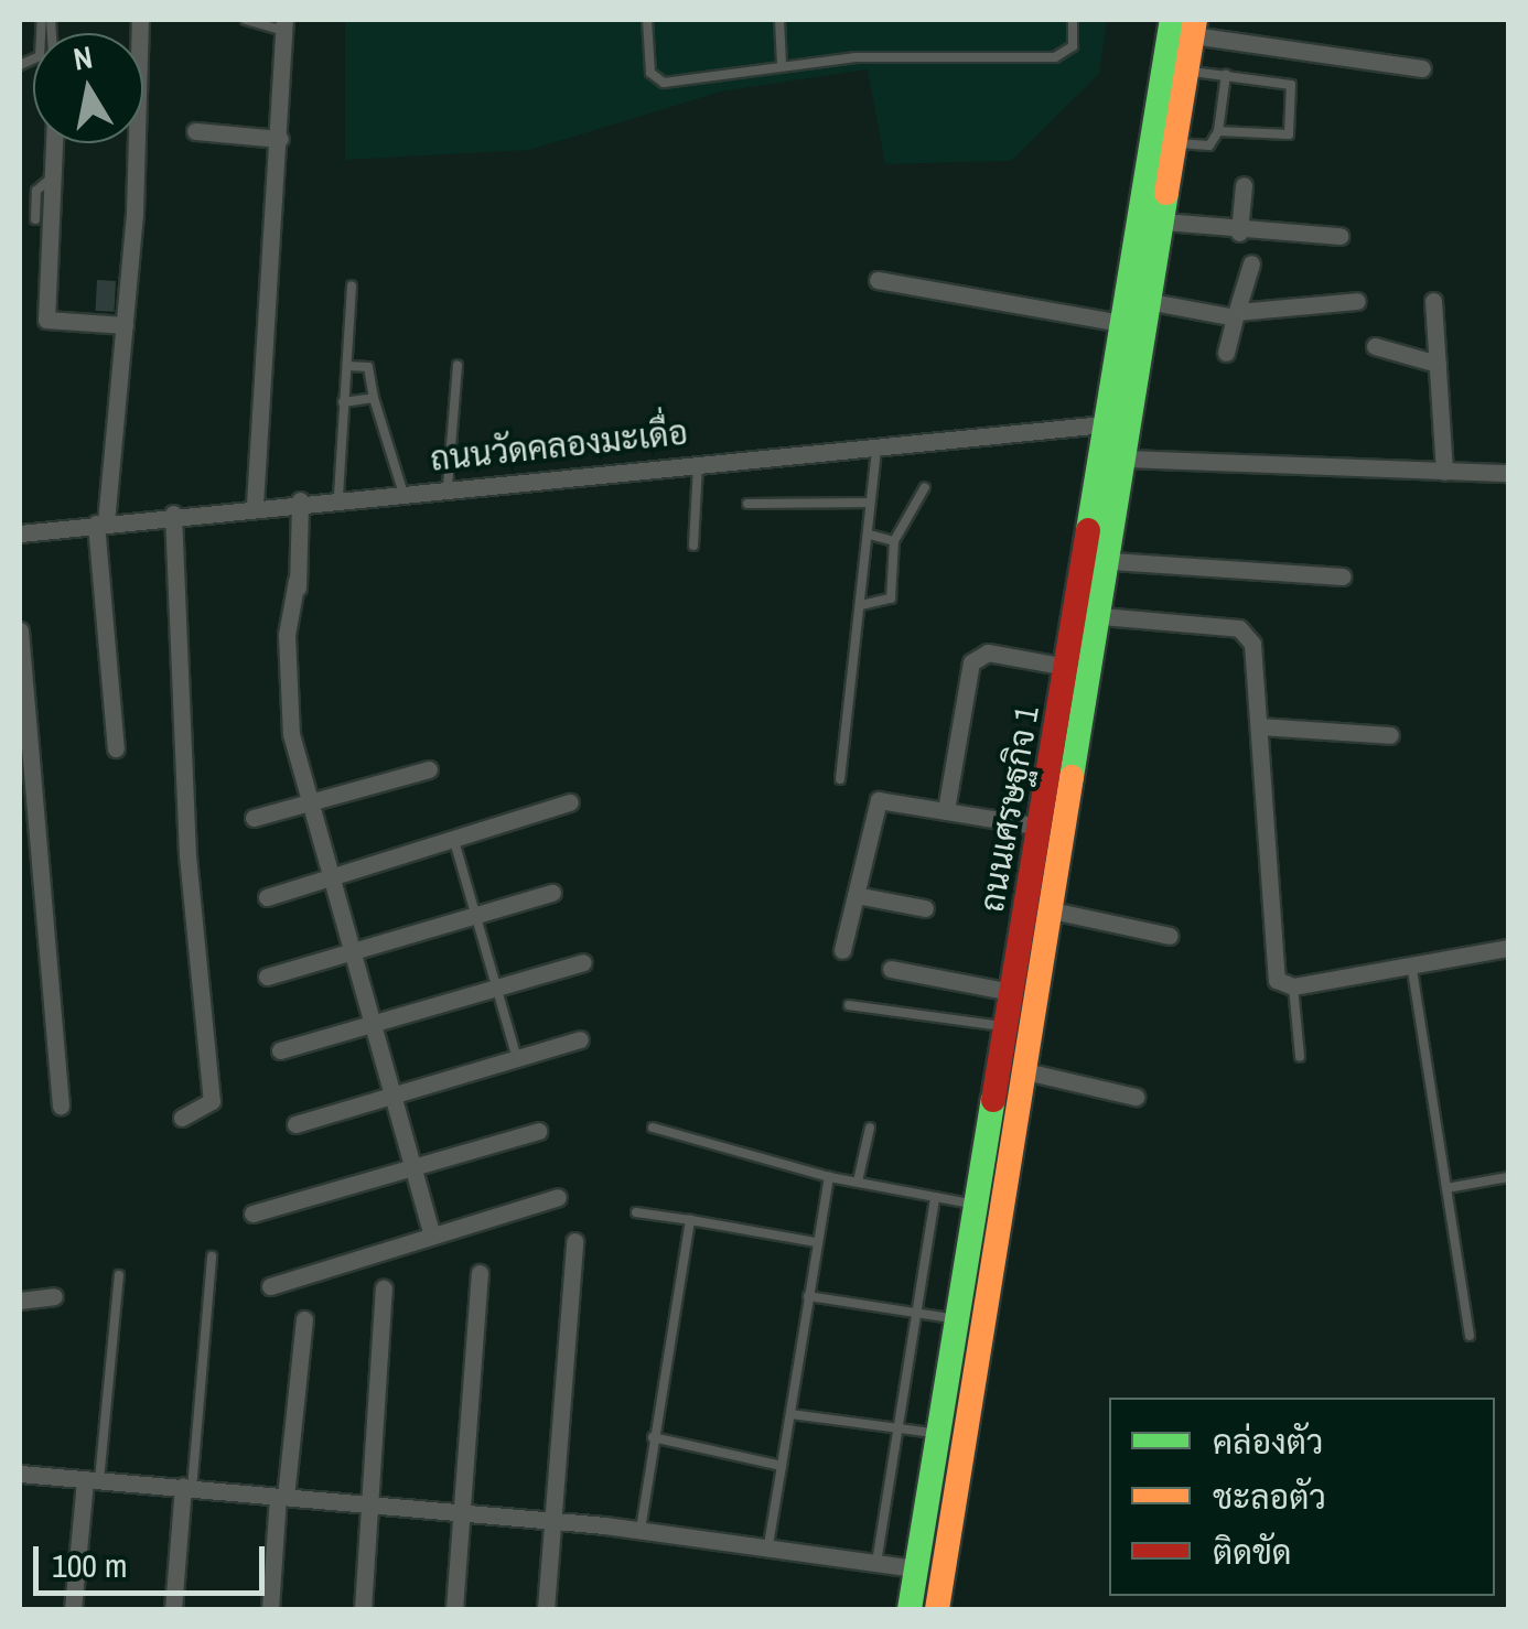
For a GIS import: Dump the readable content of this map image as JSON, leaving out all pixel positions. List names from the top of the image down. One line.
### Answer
{"streets":{"main road":["ถนนเศรษฐกิจ 1"],"street":["ถนนวัดคลองมะเดื่อ"]},"crossings":[["ถนนวัดคลองมะเดื่อ","ถนนเศรษฐกิจ 1"]],"legend":["คล่องตัว","ชะลอตัว","ติดขัด"],"scale_bar":"100 m","north":"top"}
